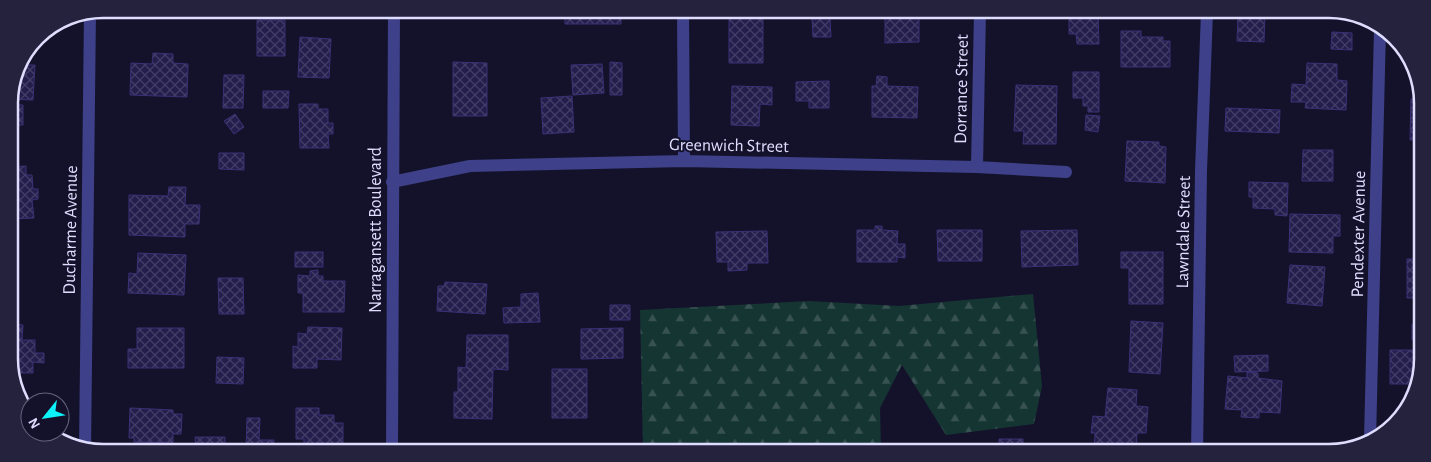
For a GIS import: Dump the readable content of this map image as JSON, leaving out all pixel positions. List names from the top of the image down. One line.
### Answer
{"streets":{"street":["Dorrance Street","Greenwich Street","Ducharme Avenue","Narragansett Boulevard","Lawndale Street","Pendexter Avenue"]},"crossings":[["Dorrance Street","Greenwich Street"],["Greenwich Street","Narragansett Boulevard"]],"north":"bottom left"}
